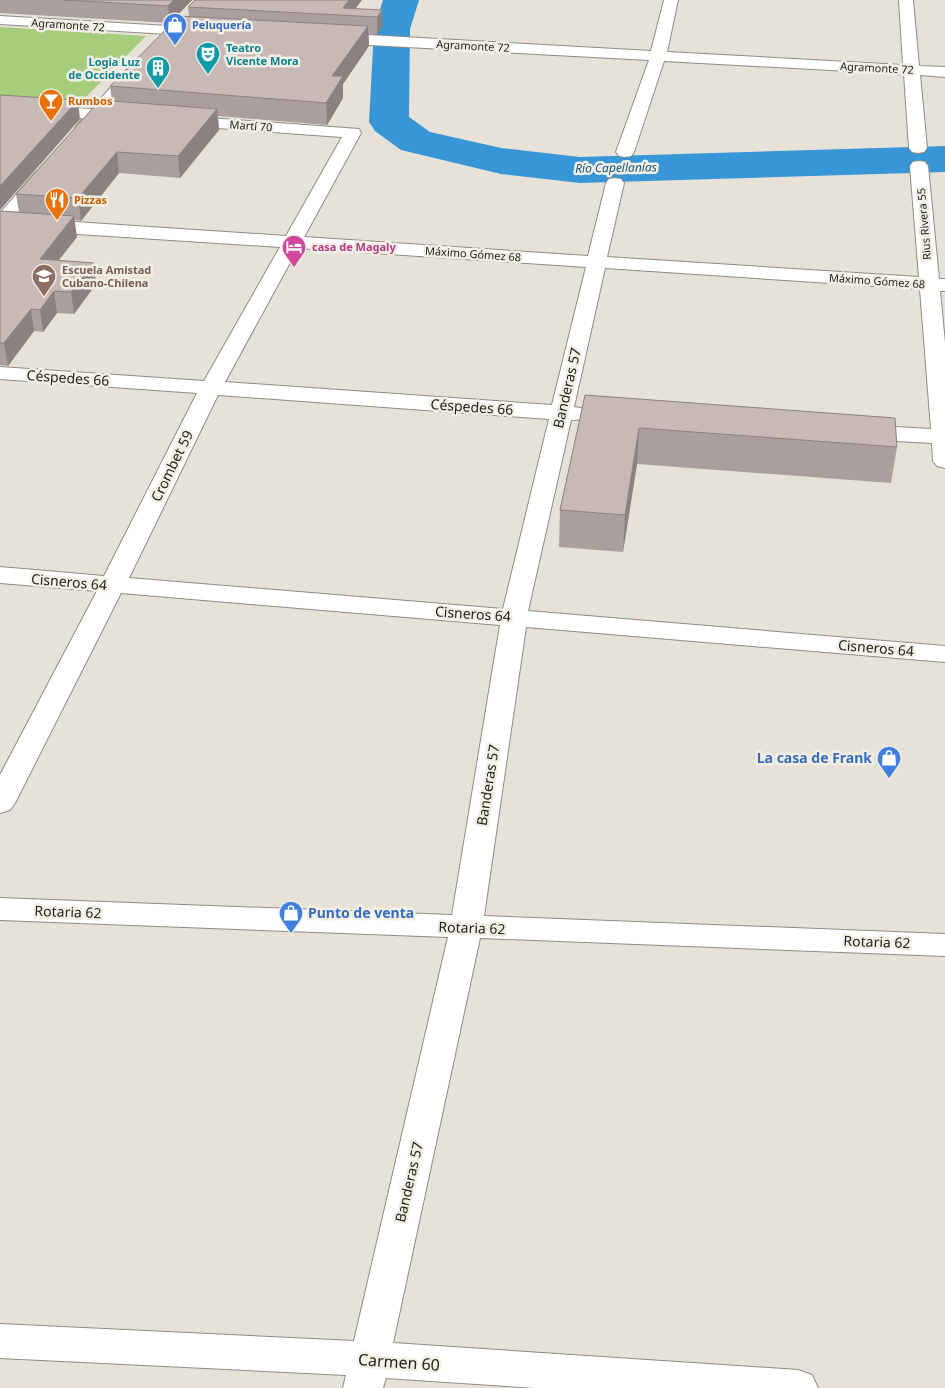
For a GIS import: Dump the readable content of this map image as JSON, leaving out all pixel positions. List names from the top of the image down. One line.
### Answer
{"streets":{"street":["Agramonte 72","Martí 70","Rius Rivera 55","Máximo Gómez 68","Céspedes 66","Banderas 57","Crombet 59","Cisneros 64","Rotaria 62","Carmen 60"]},"crossings":[["Agramonte 72","Rius Rivera 55"],["Martí 70","Crombet 59"],["Rius Rivera 55","Máximo Gómez 68"],["Máximo Gómez 68","Banderas 57"],["Máximo Gómez 68","Crombet 59"],["Céspedes 66","Banderas 57"],["Céspedes 66","Crombet 59"],["Banderas 57","Cisneros 64"],["Banderas 57","Rotaria 62"],["Banderas 57","Carmen 60"],["Crombet 59","Cisneros 64"]],"water":["Río Capellanías"],"places":{"shop":["Peluquería","La casa de Frank","Punto de venta"],"theatre":["Teatro Vicente Mora"],"building":["Logia Luz de Occidente"],"bar":["Rumbos"],"restaurant":["Pizzas"],"hotel":["casa de Magaly"],"school or university":["Escuela Amistad Cubano-Chilena"]}}
